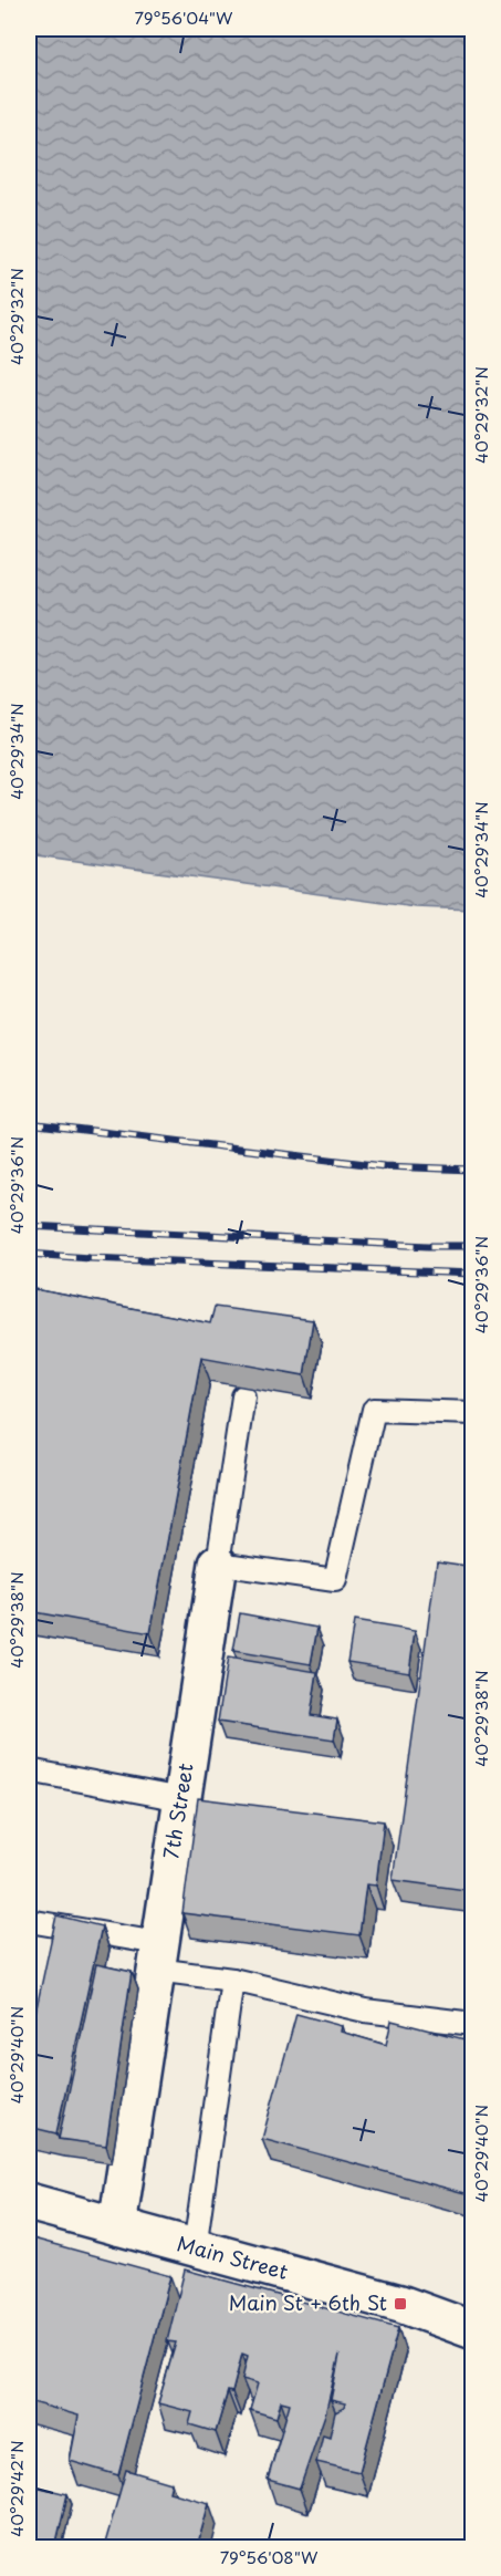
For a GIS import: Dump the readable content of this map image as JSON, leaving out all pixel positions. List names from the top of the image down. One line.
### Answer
{"streets":{"street":["7th Street","Main Street"]},"crossings":[["7th Street","Main Street"]],"places":{"transit":["Main St + 6th St"]},"coordinates":["79°56'04\"W","40°29'32\"N","40°29'34\"N","40°29'36\"N","40°29'38\"N","40°29'40\"N","40°29'42\"N","79°56'08\"W"]}
